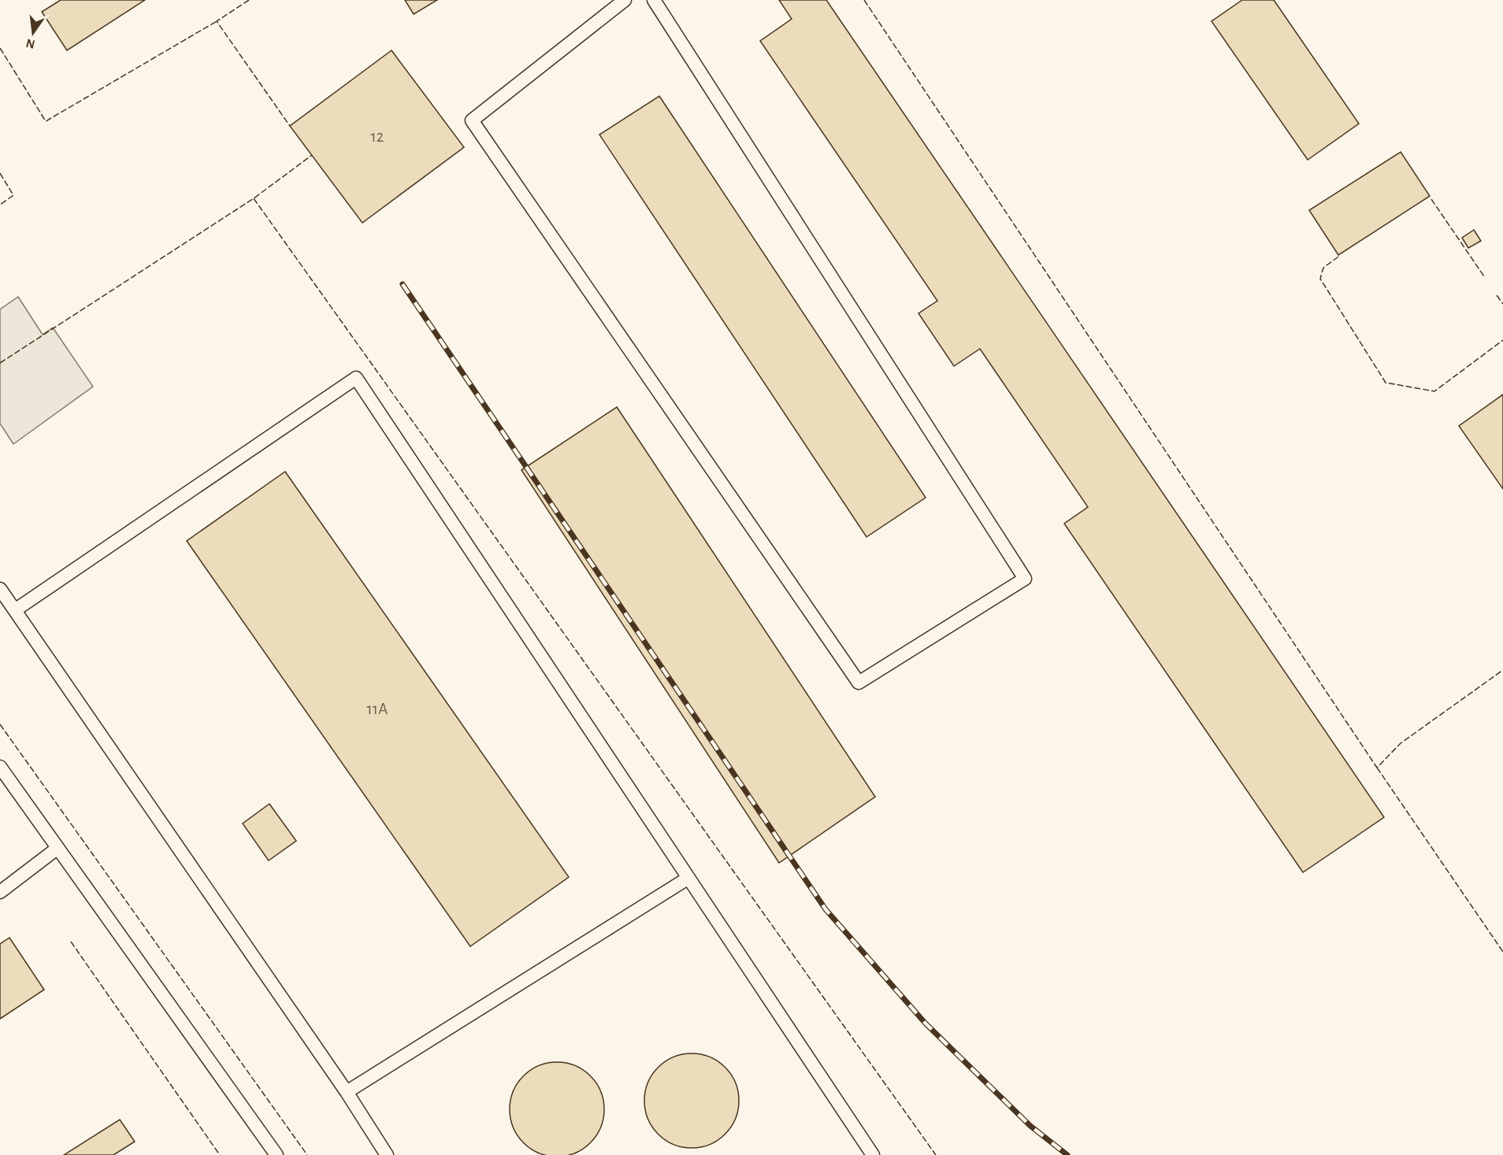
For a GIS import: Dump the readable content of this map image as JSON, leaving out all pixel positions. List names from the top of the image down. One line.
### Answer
{"house_numbers":["12","11А"],"north":"bottom"}
